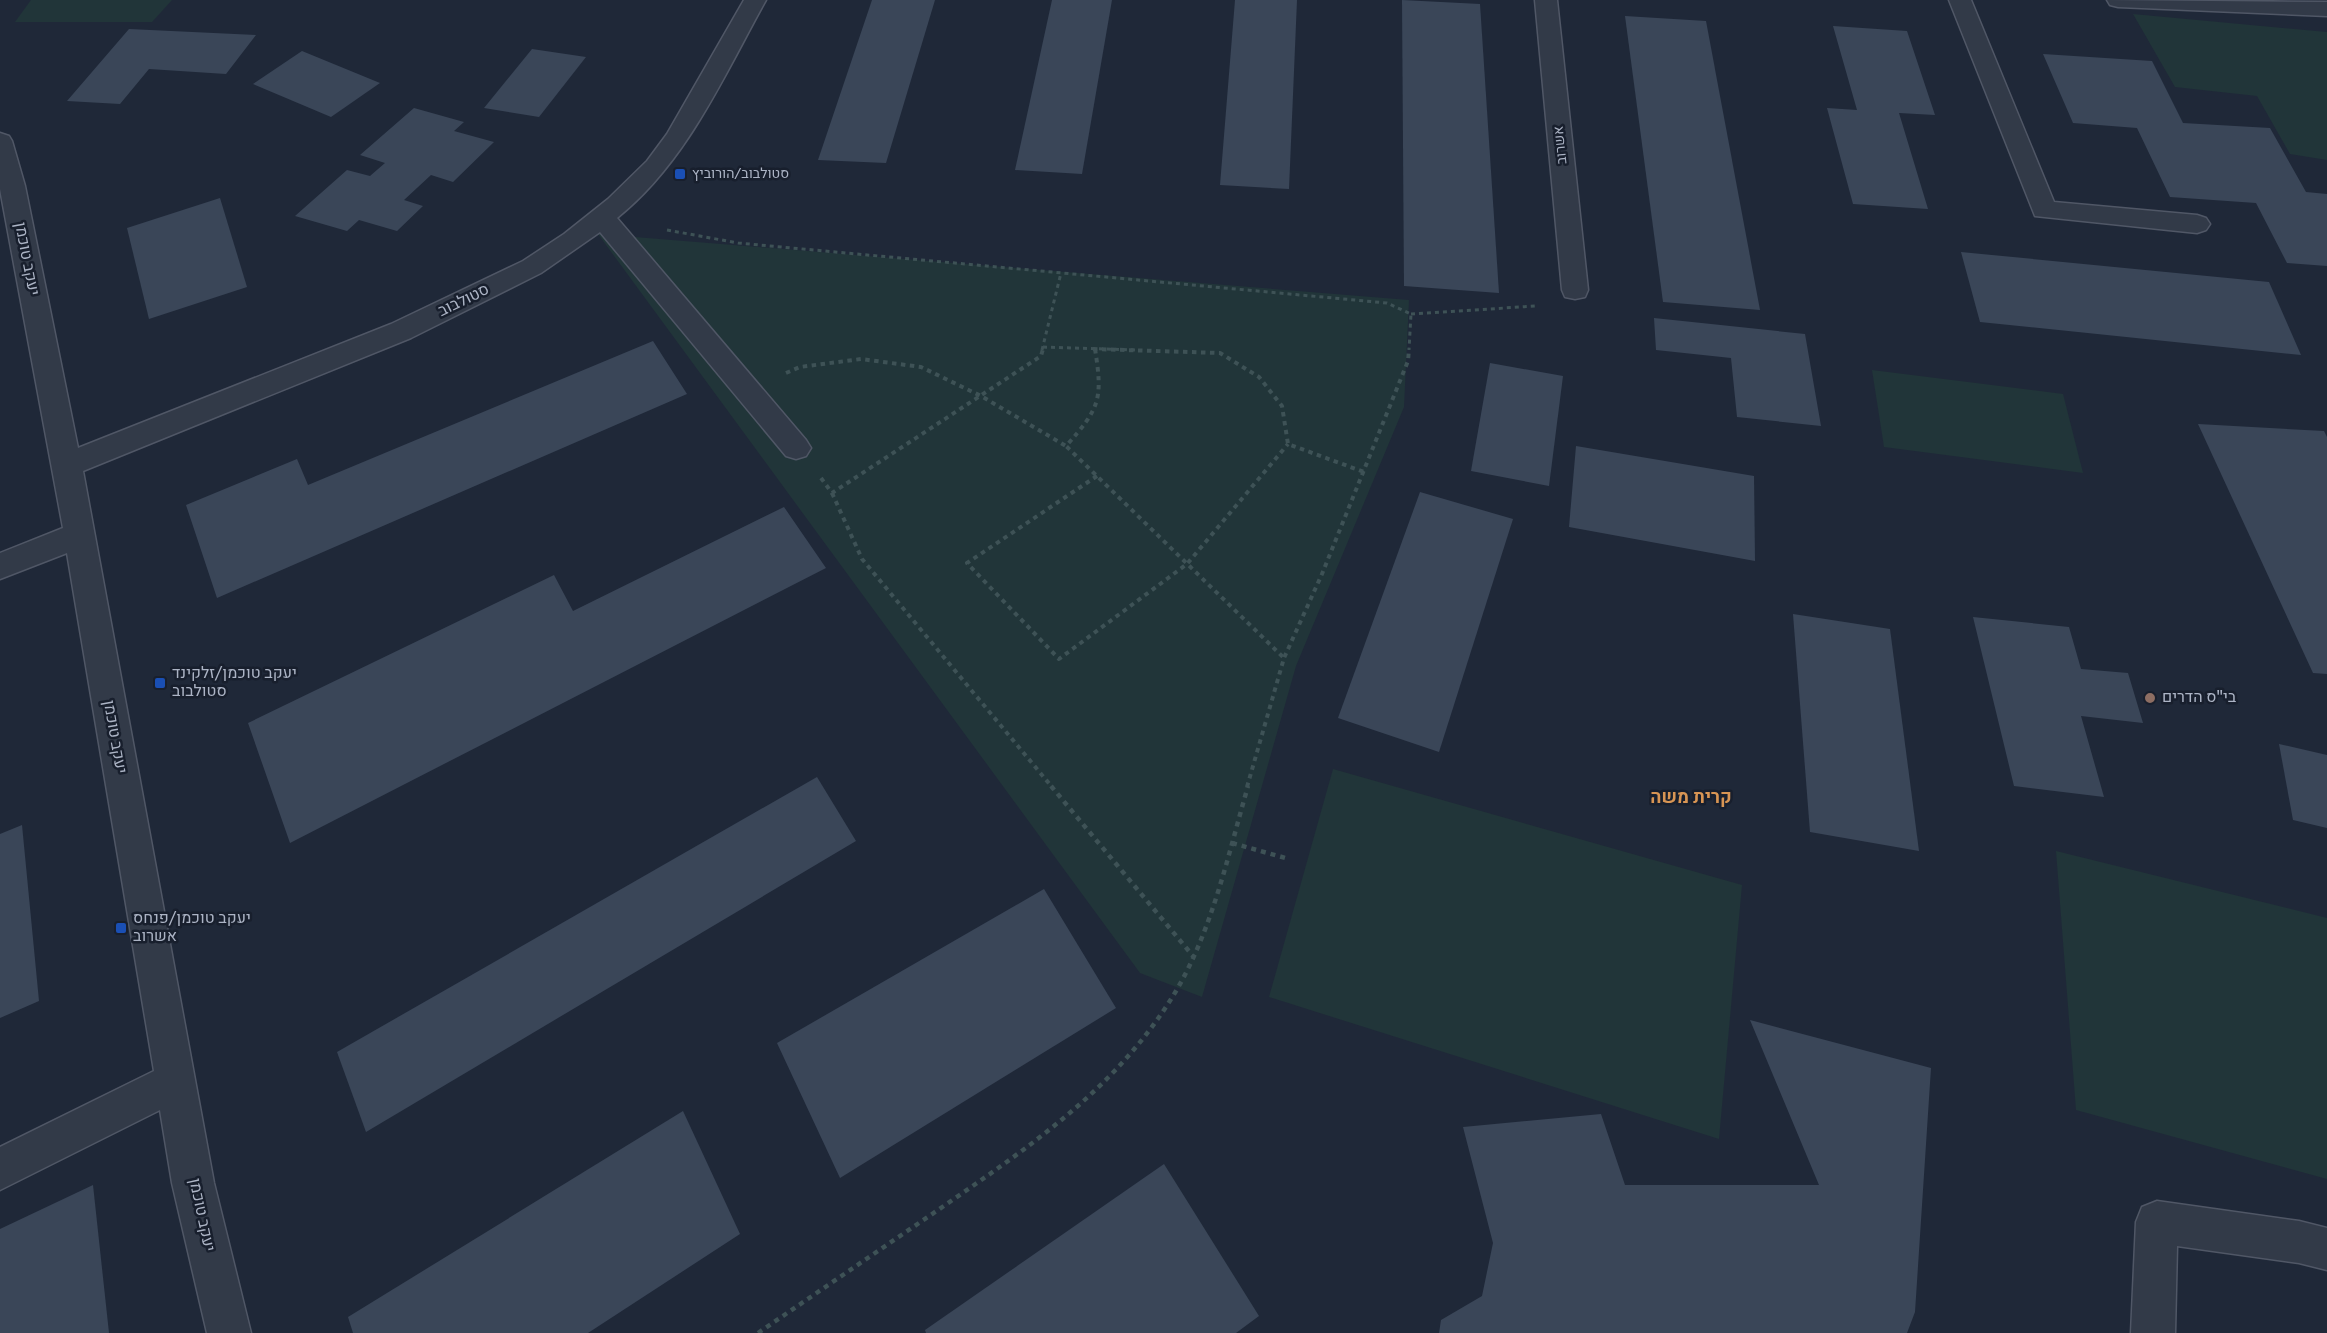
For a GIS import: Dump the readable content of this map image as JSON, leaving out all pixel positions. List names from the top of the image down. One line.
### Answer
{"streets":{"street":["אשרוב","יעקב טוכמן","סטולבוב"]},"crossings":[["יעקב טוכמן","סטולבוב"]],"districts":["קרית משה"],"places":{"transit":["סטולבוב/הורוביץ","יעקב טוכמן/זלקינד סטולבוב","יעקב טוכמן/פנחס אשרוב"],"other":["בי\"ס הדרים"]}}
